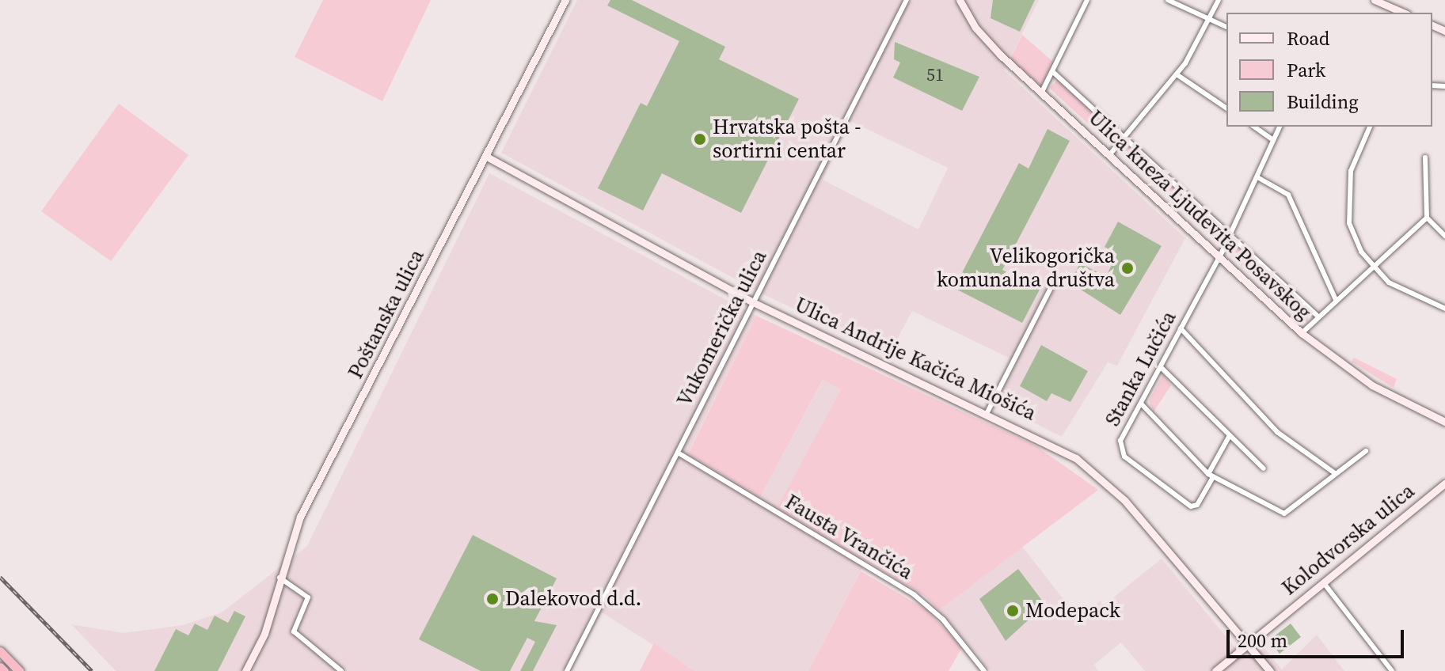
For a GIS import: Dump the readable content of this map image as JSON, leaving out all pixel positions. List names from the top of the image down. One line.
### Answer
{"streets":{"main road":["Ulica kneza Ljudevita Posavskog","Poštanska ulica","Ulica Andrije Kačića Miošića","Kolodvorska ulica"],"street":["Vukomerička ulica","Stanka Lučića","Fausta Vrančića"]},"crossings":[["Ulica kneza Ljudevita Posavskog","Stanka Lučića"],["Poštanska ulica","Ulica Andrije Kačića Miošića"],["Vukomerička ulica","Ulica Andrije Kačića Miošića"],["Vukomerička ulica","Fausta Vrančića"],["Ulica Andrije Kačića Miošića","Kolodvorska ulica"]],"places":["Hrvatska pošta - sortirni centar","Velikogorička komunalna društva","Dalekovod d.d.","Modepack"],"house_numbers":["51"],"legend":["Road","Park","Building"],"scale_bar":"200 m"}
